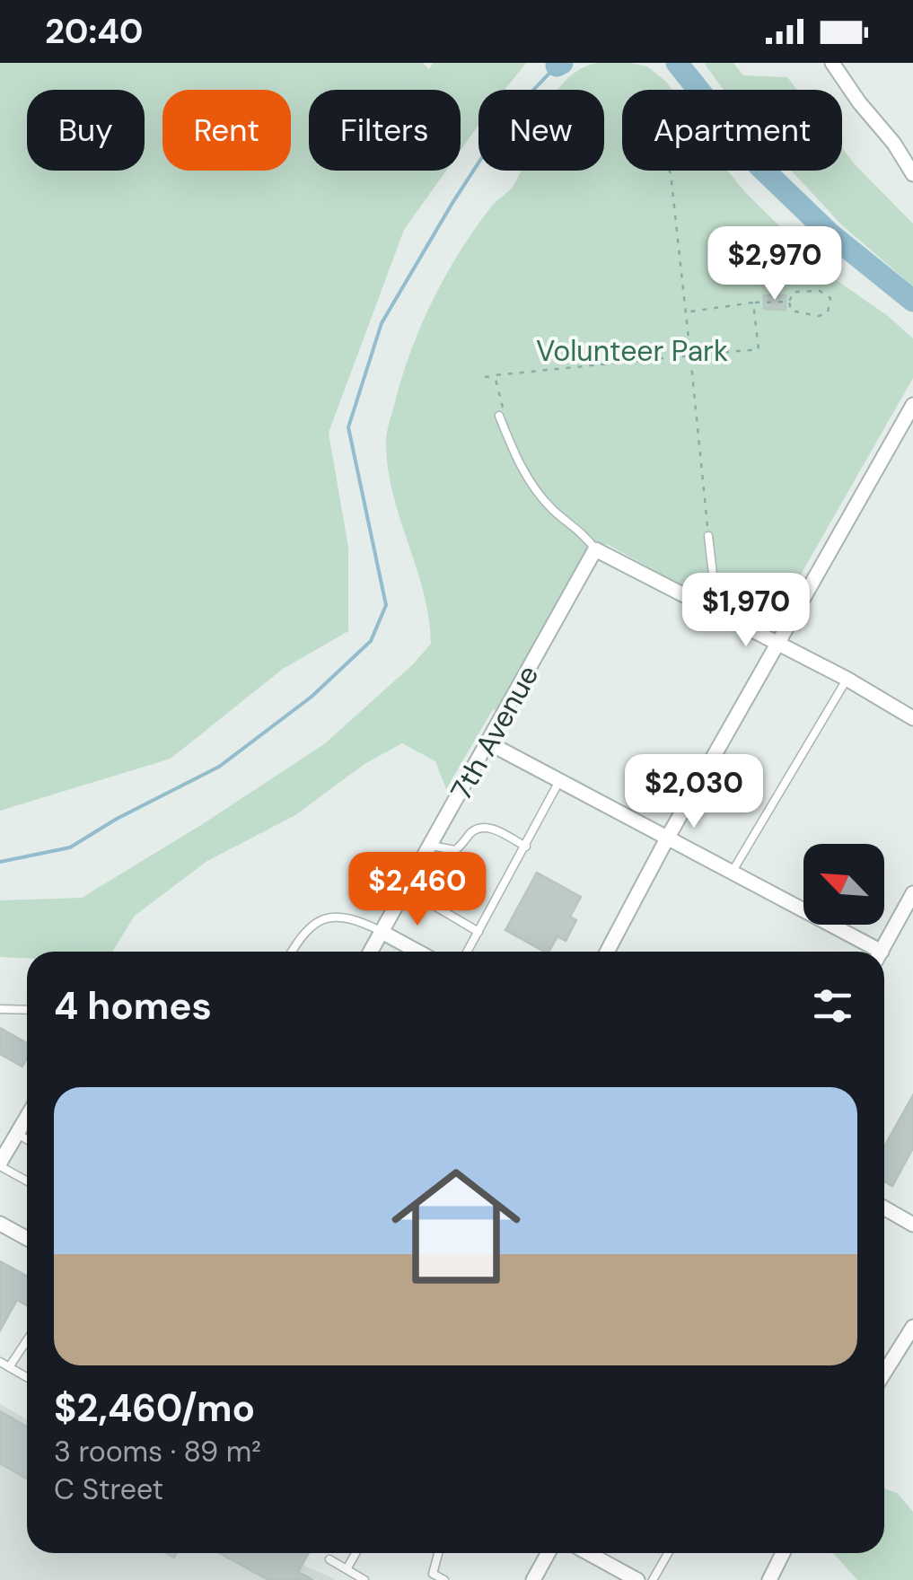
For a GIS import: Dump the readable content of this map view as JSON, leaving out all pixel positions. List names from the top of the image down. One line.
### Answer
{"streets":{"street":["7th Avenue"]},"parks":["Volunteer Park"],"north":"top left","page":{"status":"20:40","chip":["Buy","Rent","Filters","New","Apartment"],"price":["$2,970","$1,970","$2,030","$2,460"],"heading":"4 homes","list":[{"name":"$2,460/mo","note":"3 rooms · 89 m² · C Street"}]}}
